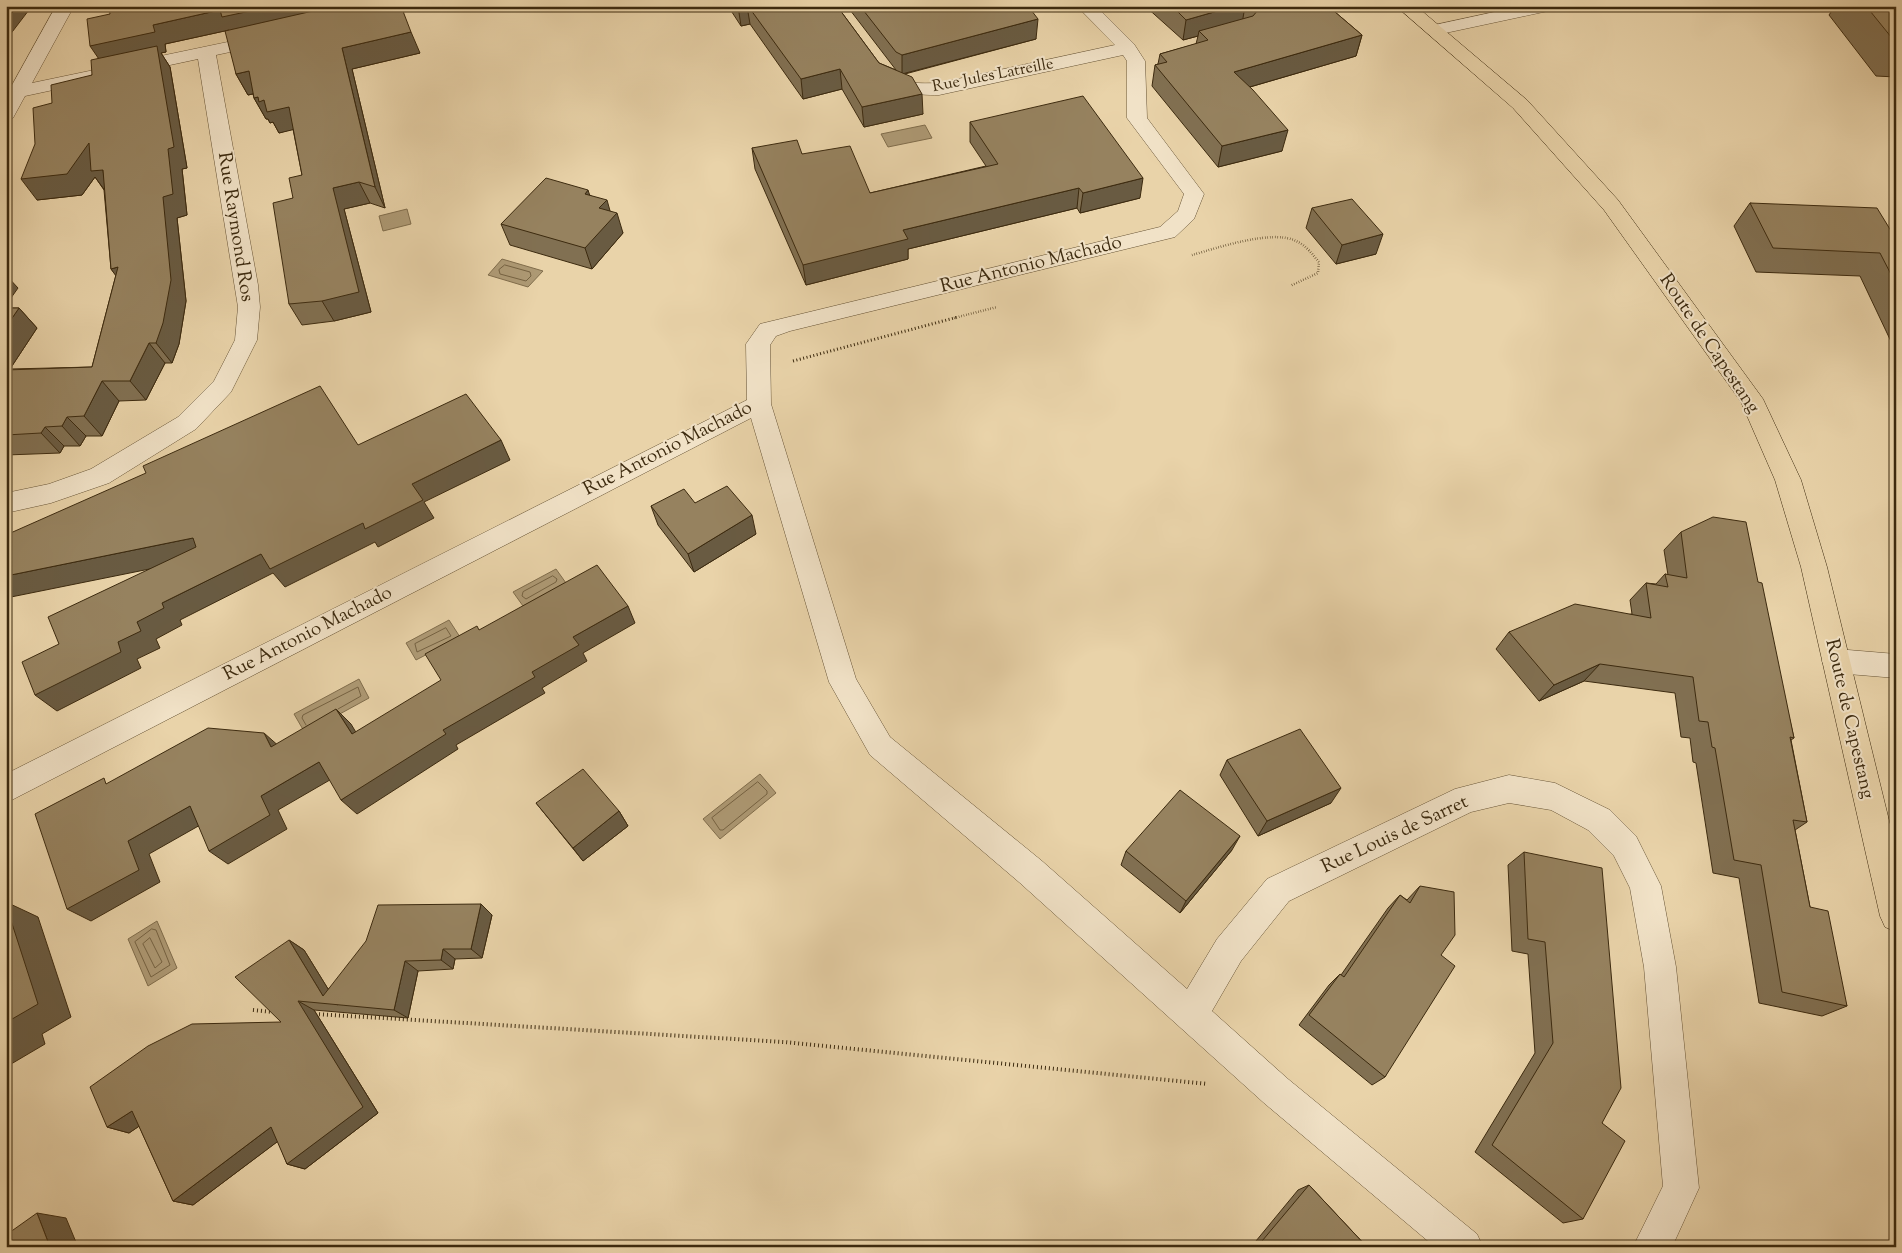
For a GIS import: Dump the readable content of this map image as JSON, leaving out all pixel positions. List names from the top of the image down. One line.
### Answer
{"streets":{"main road":["Route de Capestang"],"street":["Rue Jules Latreille","Rue Raymond Ros","Rue Antonio Machado","Rue Louis de Sarret"]},"crossings":[["Rue Jules Latreille","Rue Antonio Machado"]]}
